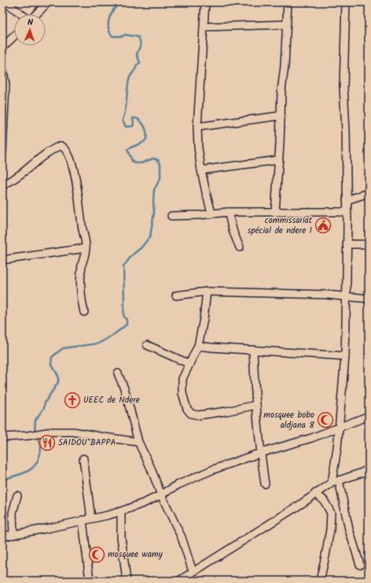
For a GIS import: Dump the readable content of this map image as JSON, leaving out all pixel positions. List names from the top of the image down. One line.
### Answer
{"places":{"public building":["commissariat spécial de ndere 1"],"church":["UEEC de Ndere"],"mosque":["mosquee bobo aldjana 8","mosquee wamy"],"restaurant":["SAIDOU BAPPA"]},"north":"top"}
